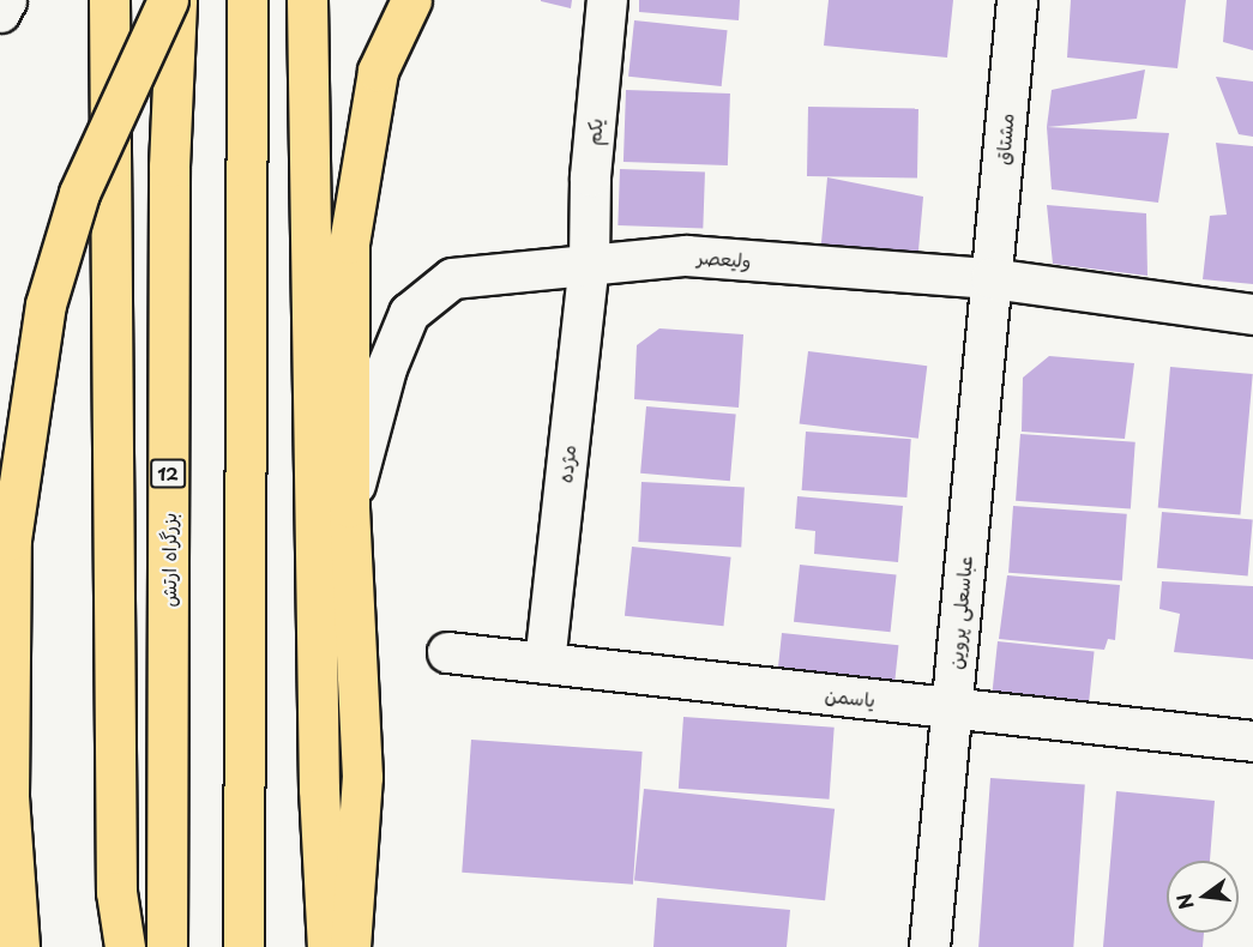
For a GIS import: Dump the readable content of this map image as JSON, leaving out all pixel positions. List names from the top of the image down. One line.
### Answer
{"streets":{"highway":["12","بزرگراه ارتش"],"street":["یکم","مشتاق","ولیعصر","مژده","عباسعلی پروین","یاسمن"]},"crossings":[["یکم","ولیعصر"],["یکم","مژده"],["مشتاق","ولیعصر"],["مشتاق","عباسعلی پروین"],["ولیعصر","مژده"],["ولیعصر","عباسعلی پروین"],["مژده","یاسمن"],["عباسعلی پروین","یاسمن"]],"north":"left"}
